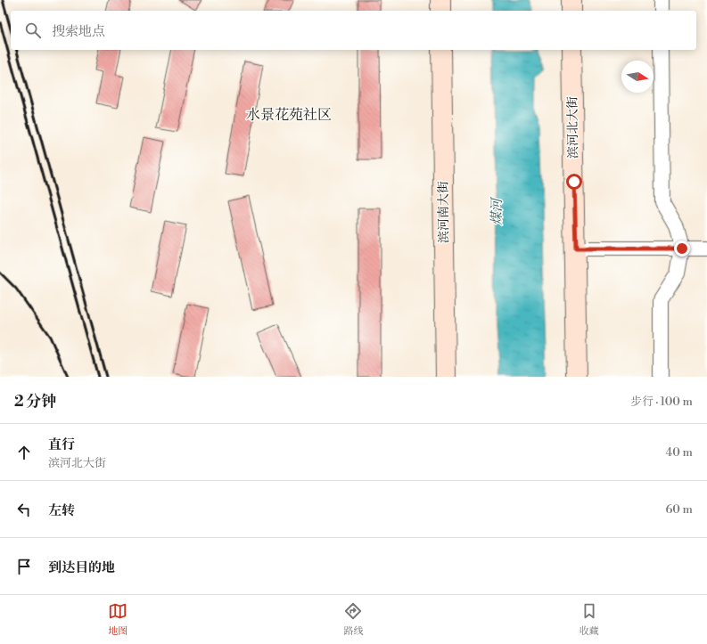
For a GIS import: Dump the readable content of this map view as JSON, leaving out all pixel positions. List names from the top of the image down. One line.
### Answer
{"streets":{"main road":["滨河北大街","滨河南大街"]},"districts":["水景花苑社区"],"water":["煤河"],"north":"right","page":{"search":"搜索地点","heading":["2 分钟","步行 · 100 m"],"list":[["直行","滨河北大街","40 m"],["左转","60 m"],"到达目的地"],"nav":["地图","路线","收藏"]}}
